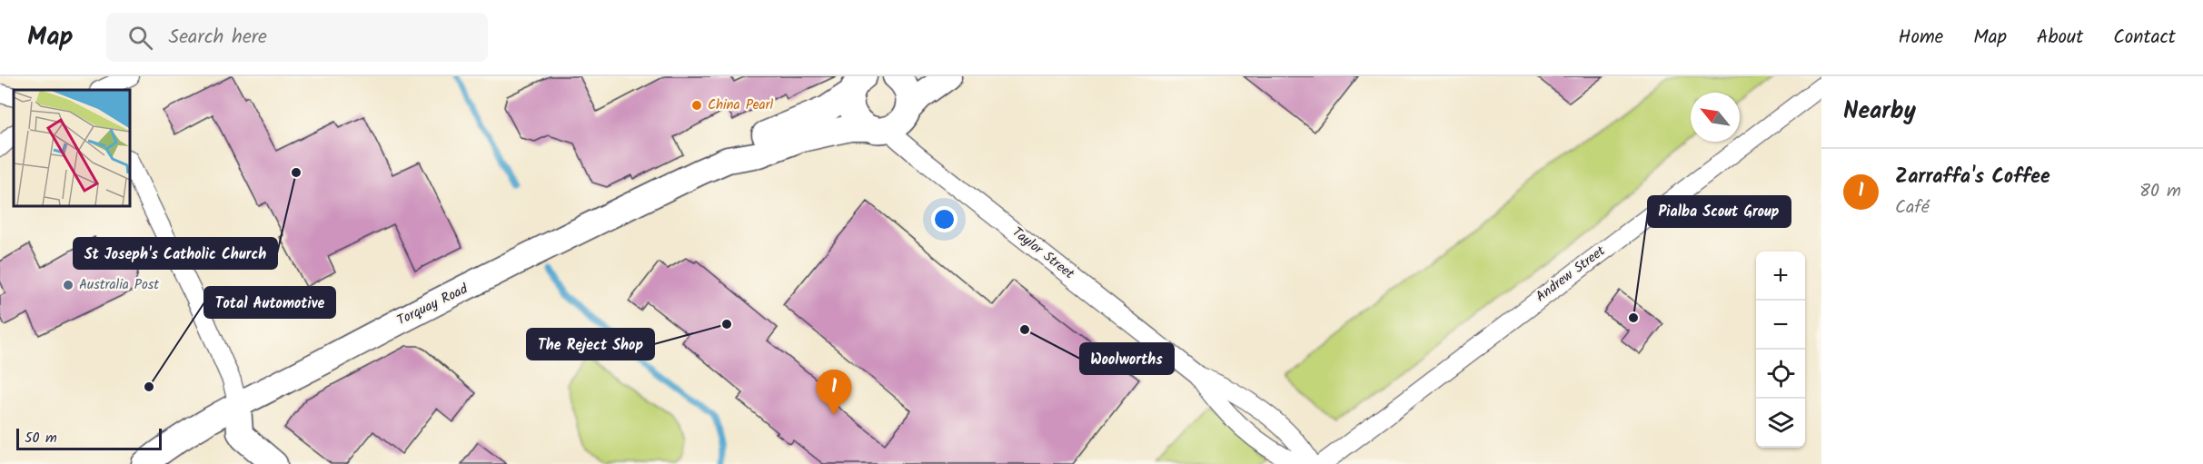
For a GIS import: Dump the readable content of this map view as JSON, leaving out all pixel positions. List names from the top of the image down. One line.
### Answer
{"streets":{"street":["Taylor Street","Andrew Street","Torquay Road"]},"crossings":[["Taylor Street","Torquay Road"]],"places":["China Pearl","St Joseph's Catholic Church","Australia Post","Pialba Scout Group","The Reject Shop","Woolworths","Total Automotive"],"scale_bar":"50 m","north":"top left","page":{"header":"Map","search":"Search here","nav":["Home","Map","About","Contact"],"heading":"Nearby","list":[{"mark":"1","name":"Zarraffa's Coffee","note":"Café","value":"80 m"}],"map_buttons":["+","−"],"pins":"1","scale":"50 m"}}
